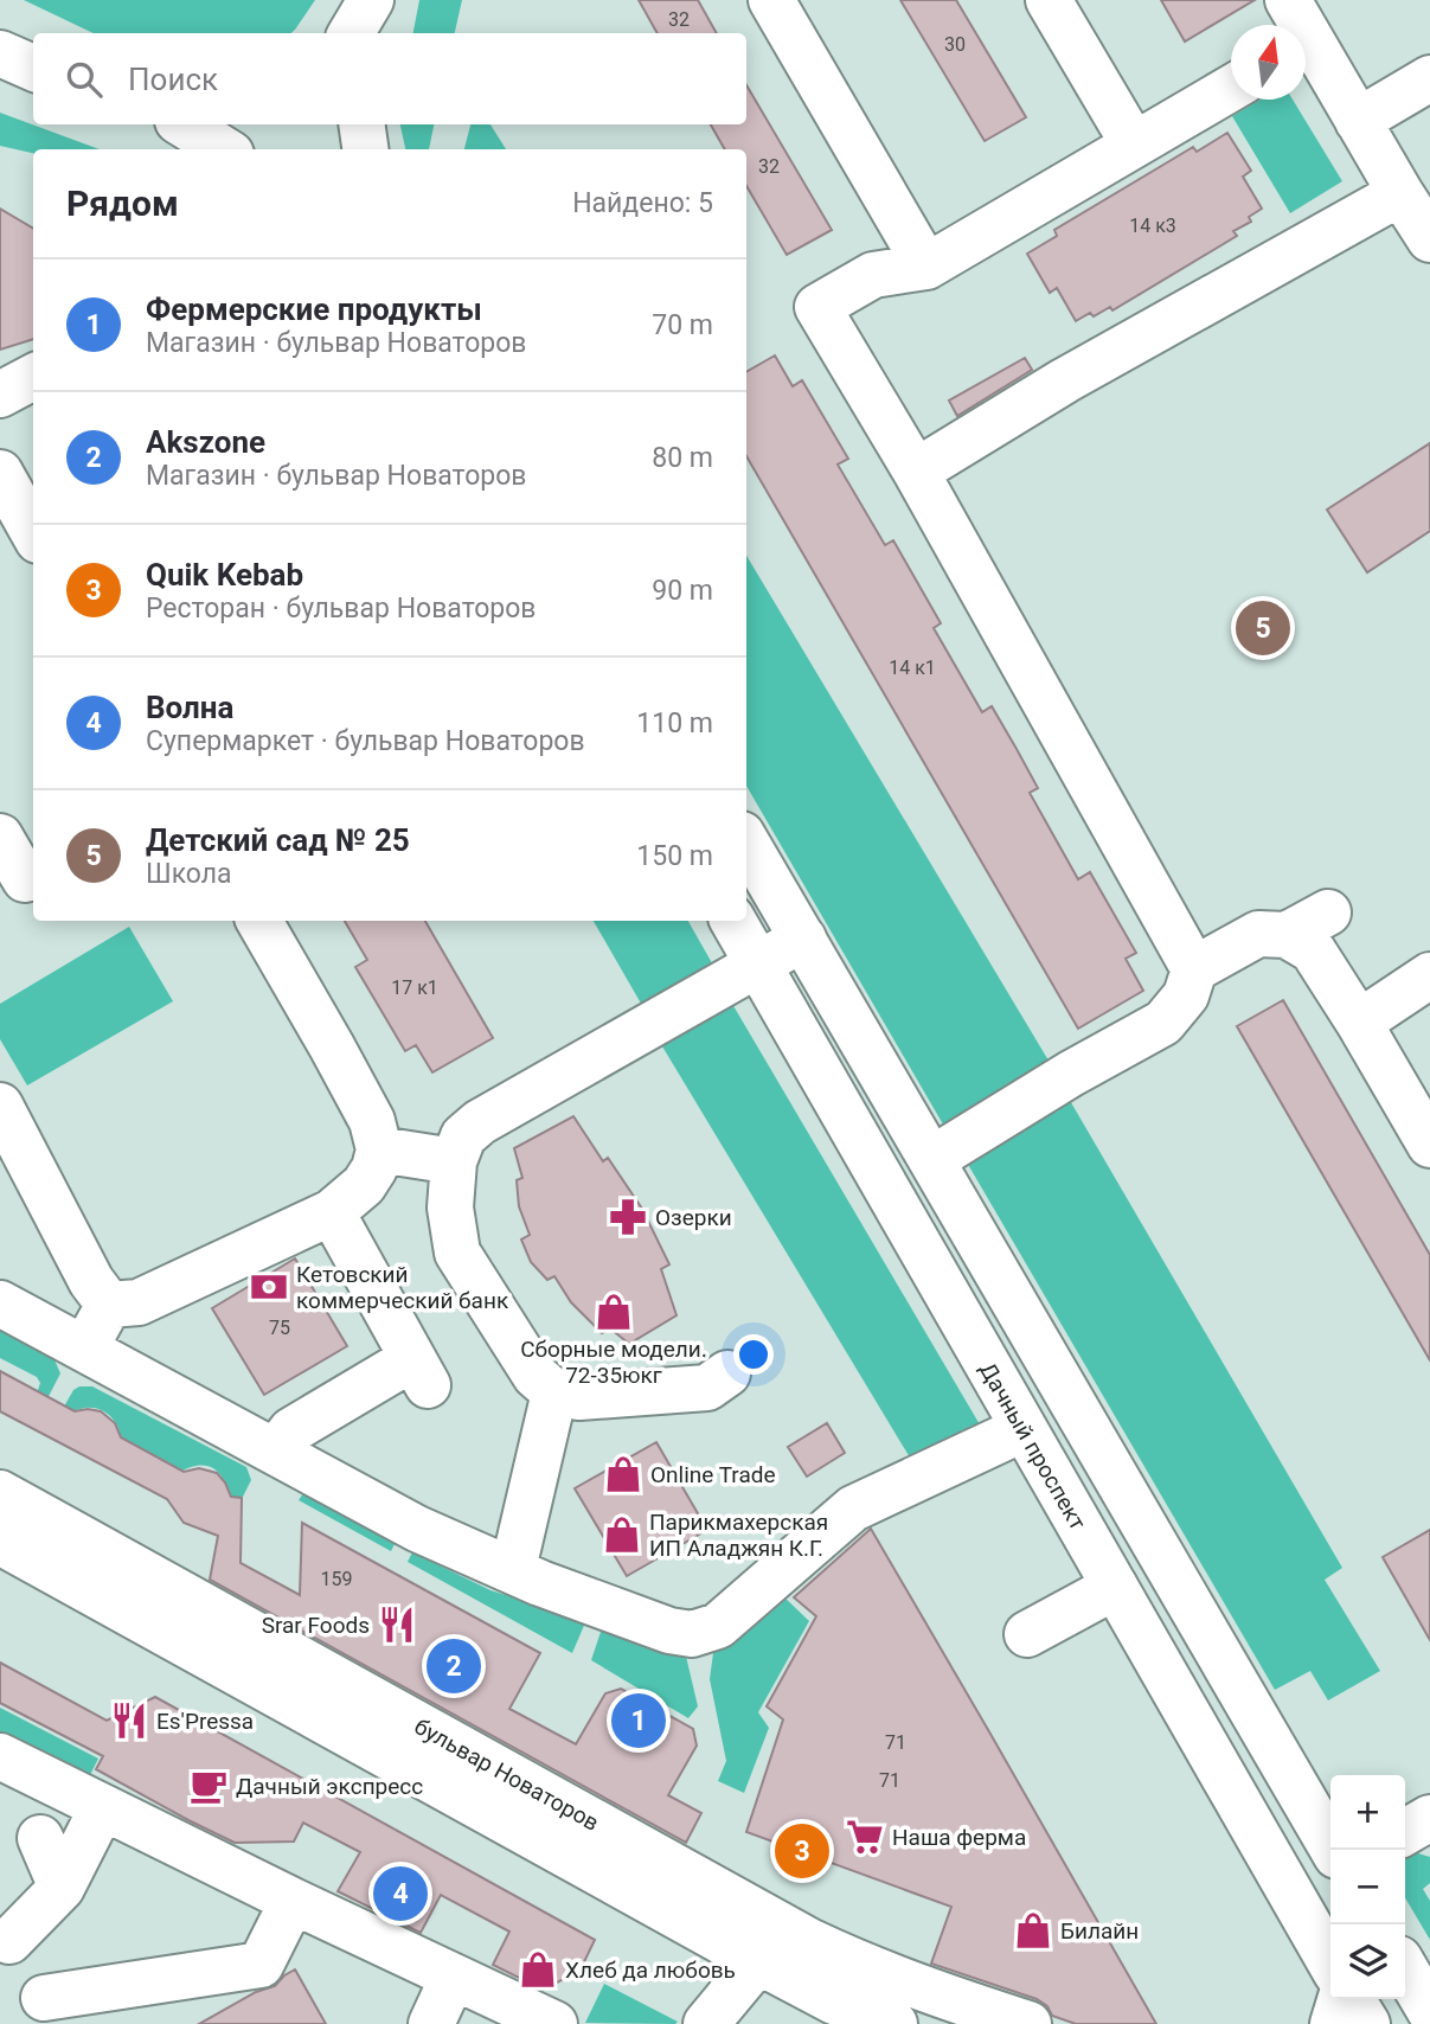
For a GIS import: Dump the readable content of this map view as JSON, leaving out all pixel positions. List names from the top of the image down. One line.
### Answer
{"streets":{"main road":["Дачный проспект","бульвар Новаторов"]},"places":{"pharmacy":["Озерки"],"bank":["Кетовский коммерческий банк"],"shop":["Сборные модели. 72-35юкг","Online Trade","Парикмахерская ИП Аладжян К.Г.","Билайн","Хлеб да любовь"],"restaurant":["Srar Foods","Es'Pressa"],"cafe":["Дачный экспресс"],"supermarket":["Наша ферма"]},"house_numbers":["32","30","32","14 к3","14 к1","17 к1","75","159","71","71"],"north":"top","page":{"search":"Поиск","heading":["Рядом","Найдено: 5"],"list":[{"mark":"1","name":"Фермерские продукты","note":"Магазин · бульвар Новаторов","value":"70 m"},{"mark":"2","name":"Akszone","note":"Магазин · бульвар Новаторов","value":"80 m"},{"mark":"3","name":"Quik Kebab","note":"Ресторан · бульвар Новаторов","value":"90 m"},{"mark":"4","name":"Волна","note":"Супермаркет · бульвар Новаторов","value":"110 m"},{"mark":"5","name":"Детский сад № 25","note":"Школа","value":"150 m"}],"pins":["5","2","1","3","4"],"map_buttons":["+","−"]}}
